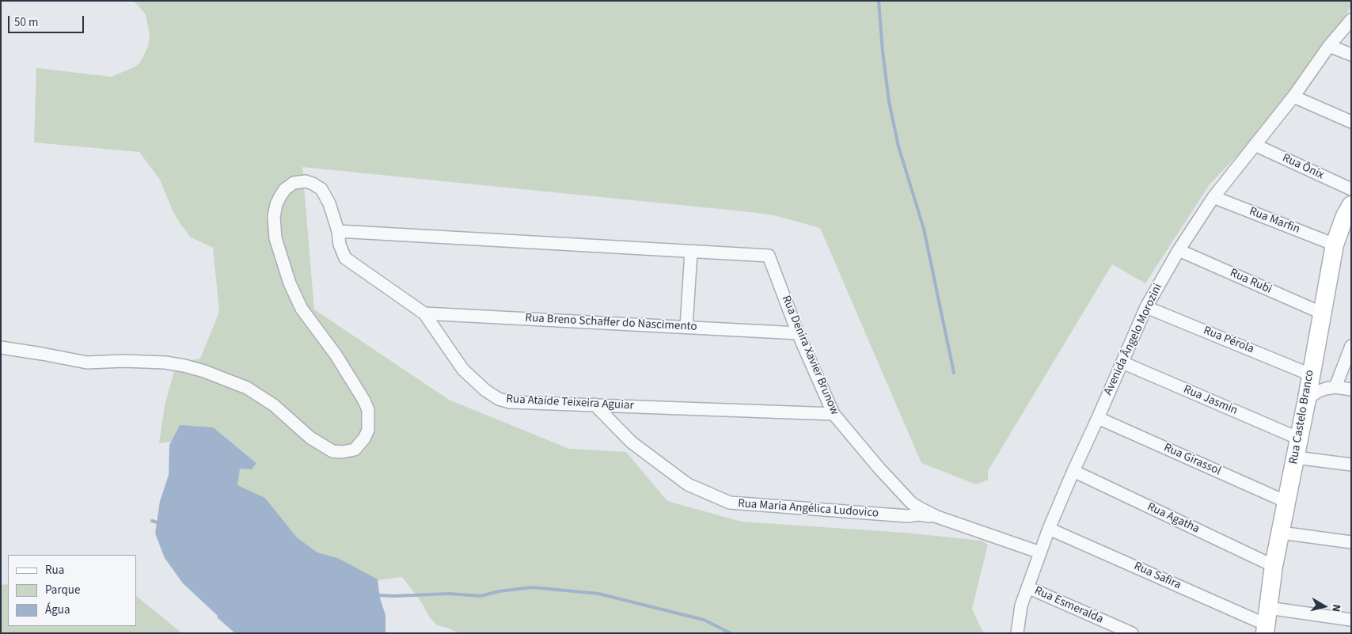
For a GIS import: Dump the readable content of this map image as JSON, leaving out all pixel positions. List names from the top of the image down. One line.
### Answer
{"streets":{"street":["Rua Ônix","Rua Marfin","Rua Rubi","Rua Breno Schaffer do Nascimento","Avenida Ângelo Morozini","Rua Pérola","Rua Denira Xavier Brunow","Rua Jasmin","Rua Ataíde Teixeira Aguiar","Rua Castelo Branco","Rua Girassol","Rua Maria Angélica Ludovico","Rua Agatha","Rua Safira","Rua Esmeralda"]},"crossings":[["Rua Ônix","Avenida Ângelo Morozini"],["Rua Marfin","Avenida Ângelo Morozini"],["Rua Marfin","Rua Castelo Branco"],["Rua Rubi","Avenida Ângelo Morozini"],["Rua Rubi","Rua Castelo Branco"],["Rua Breno Schaffer do Nascimento","Rua Denira Xavier Brunow"],["Rua Breno Schaffer do Nascimento","Rua Ataíde Teixeira Aguiar"],["Avenida Ângelo Morozini","Rua Pérola"],["Avenida Ângelo Morozini","Rua Denira Xavier Brunow"],["Avenida Ângelo Morozini","Rua Jasmin"],["Avenida Ângelo Morozini","Rua Girassol"],["Avenida Ângelo Morozini","Rua Agatha"],["Avenida Ângelo Morozini","Rua Safira"],["Avenida Ângelo Morozini","Rua Esmeralda"],["Rua Pérola","Rua Castelo Branco"],["Rua Denira Xavier Brunow","Rua Ataíde Teixeira Aguiar"],["Rua Denira Xavier Brunow","Rua Maria Angélica Ludovico"],["Rua Jasmin","Rua Castelo Branco"],["Rua Ataíde Teixeira Aguiar","Rua Maria Angélica Ludovico"],["Rua Castelo Branco","Rua Girassol"],["Rua Castelo Branco","Rua Agatha"],["Rua Castelo Branco","Rua Safira"]],"legend":["Rua","Parque","Água"],"scale_bar":"50 m","north":"right"}
